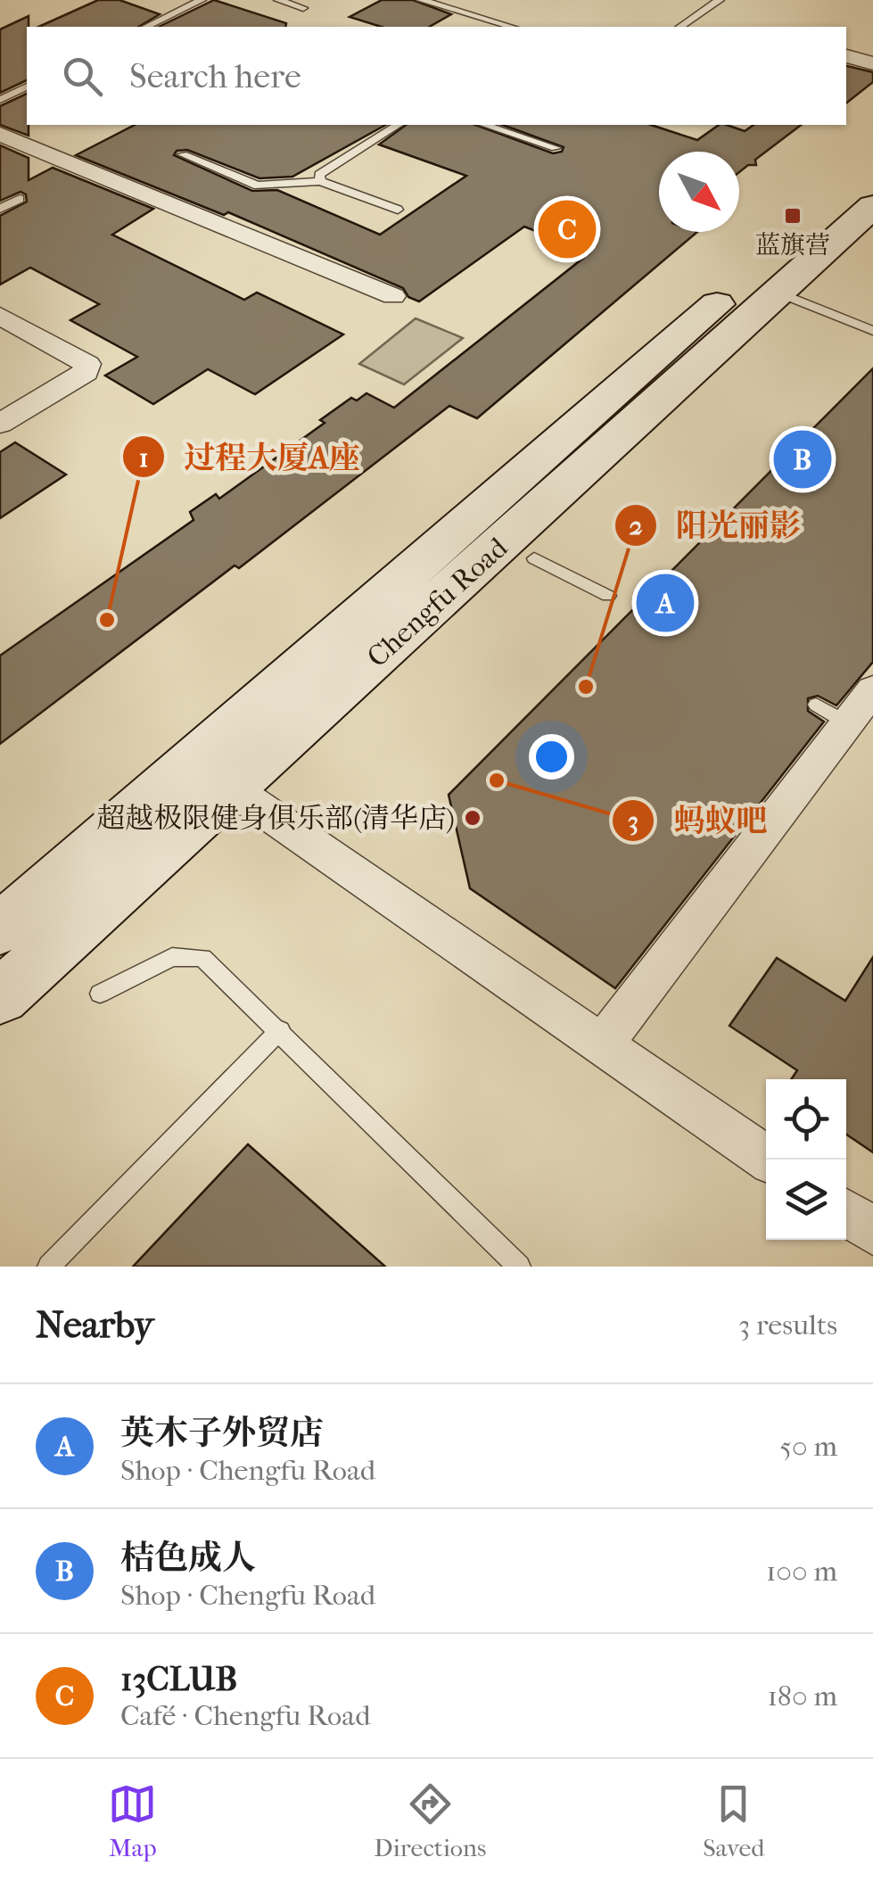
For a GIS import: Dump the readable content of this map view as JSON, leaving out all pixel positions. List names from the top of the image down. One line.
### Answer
{"streets":{"main road":["Chengfu Road"]},"places":{"transit":["蓝旗营"],"other":["过程大厦A座","阳光丽影","蚂蚁吧","超越极限健身俱乐部(清华店)"]},"north":"bottom right","page":{"search":"Search here","pins":["C","B","A"],"heading":["Nearby","3 results"],"list":[{"mark":"A","name":"英木子外贸店","note":"Shop · Chengfu Road","value":"50 m"},{"mark":"B","name":"桔色成人","note":"Shop · Chengfu Road","value":"100 m"},{"mark":"C","name":"13CLUB","note":"Café · Chengfu Road","value":"180 m"}],"nav":["Map","Directions","Saved"]}}
